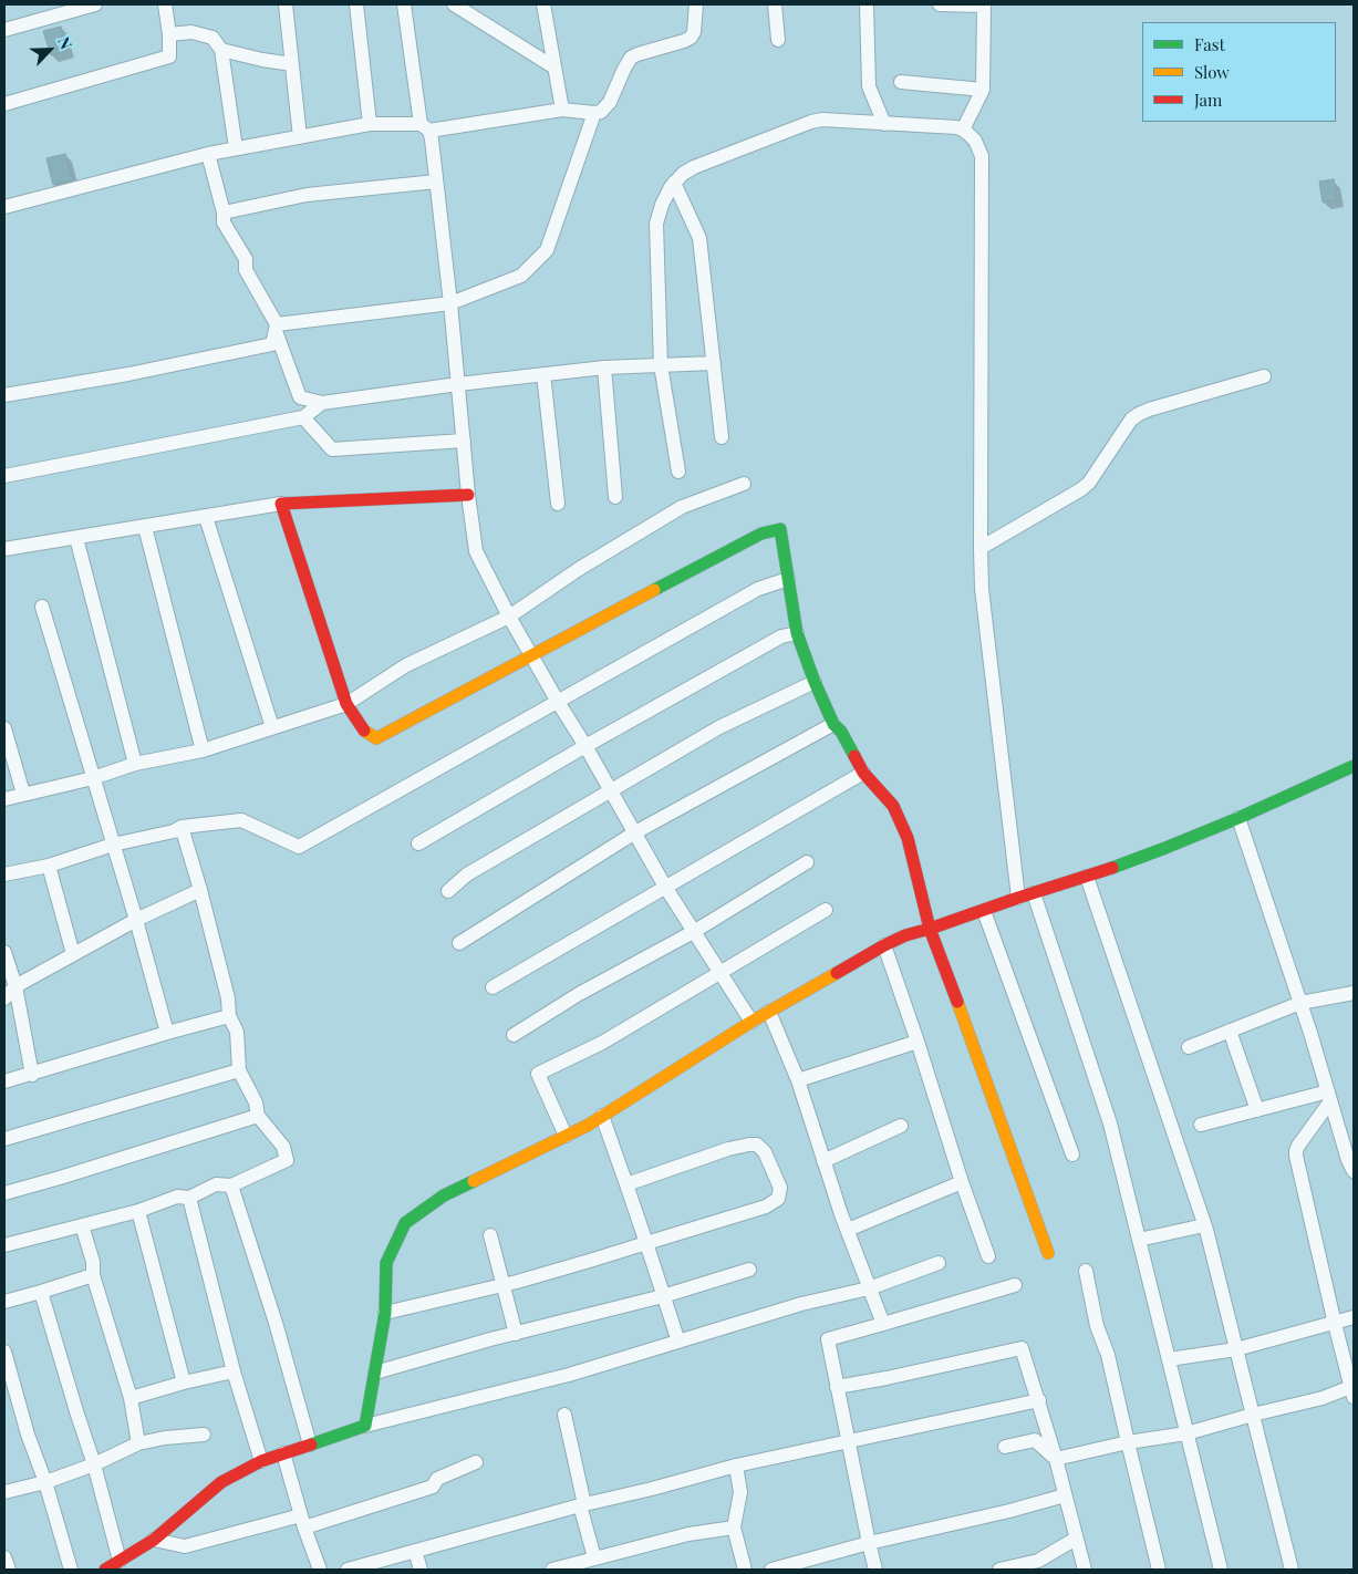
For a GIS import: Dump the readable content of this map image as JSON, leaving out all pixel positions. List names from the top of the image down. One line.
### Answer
{"legend":["Fast","Slow","Jam"],"north":"top right"}
